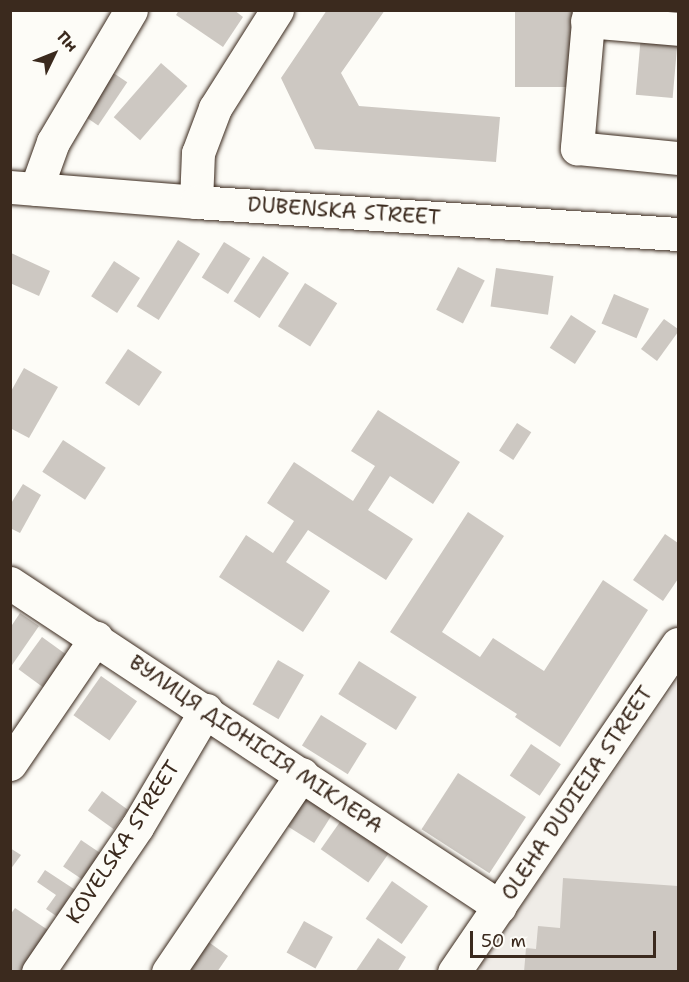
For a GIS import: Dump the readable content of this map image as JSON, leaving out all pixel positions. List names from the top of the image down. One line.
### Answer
{"streets":{"street":["DUBENSKA STREET","ВУЛИЦЯ ДІОНІСІЯ МІКЛЕРА","OLEHA DUDIEIA STREET","KOVELSKA STREET"]},"crossings":[["ВУЛИЦЯ ДІОНІСІЯ МІКЛЕРА","OLEHA DUDIEIA STREET"],["ВУЛИЦЯ ДІОНІСІЯ МІКЛЕРА","KOVELSKA STREET"]],"scale_bar":"50 m","north":"top right"}
